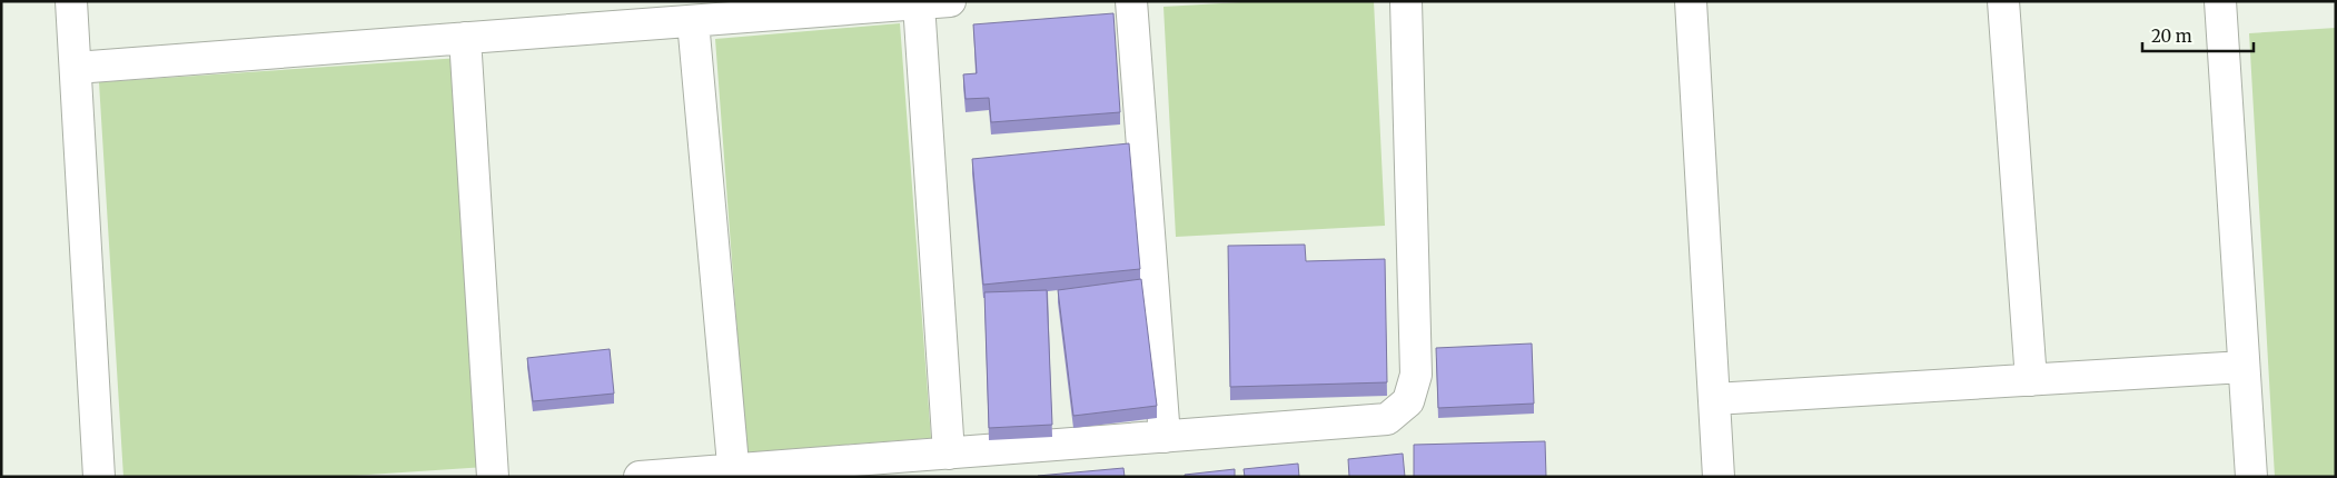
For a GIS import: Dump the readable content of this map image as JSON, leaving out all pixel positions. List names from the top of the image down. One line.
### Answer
{"scale_bar":"20 m"}
